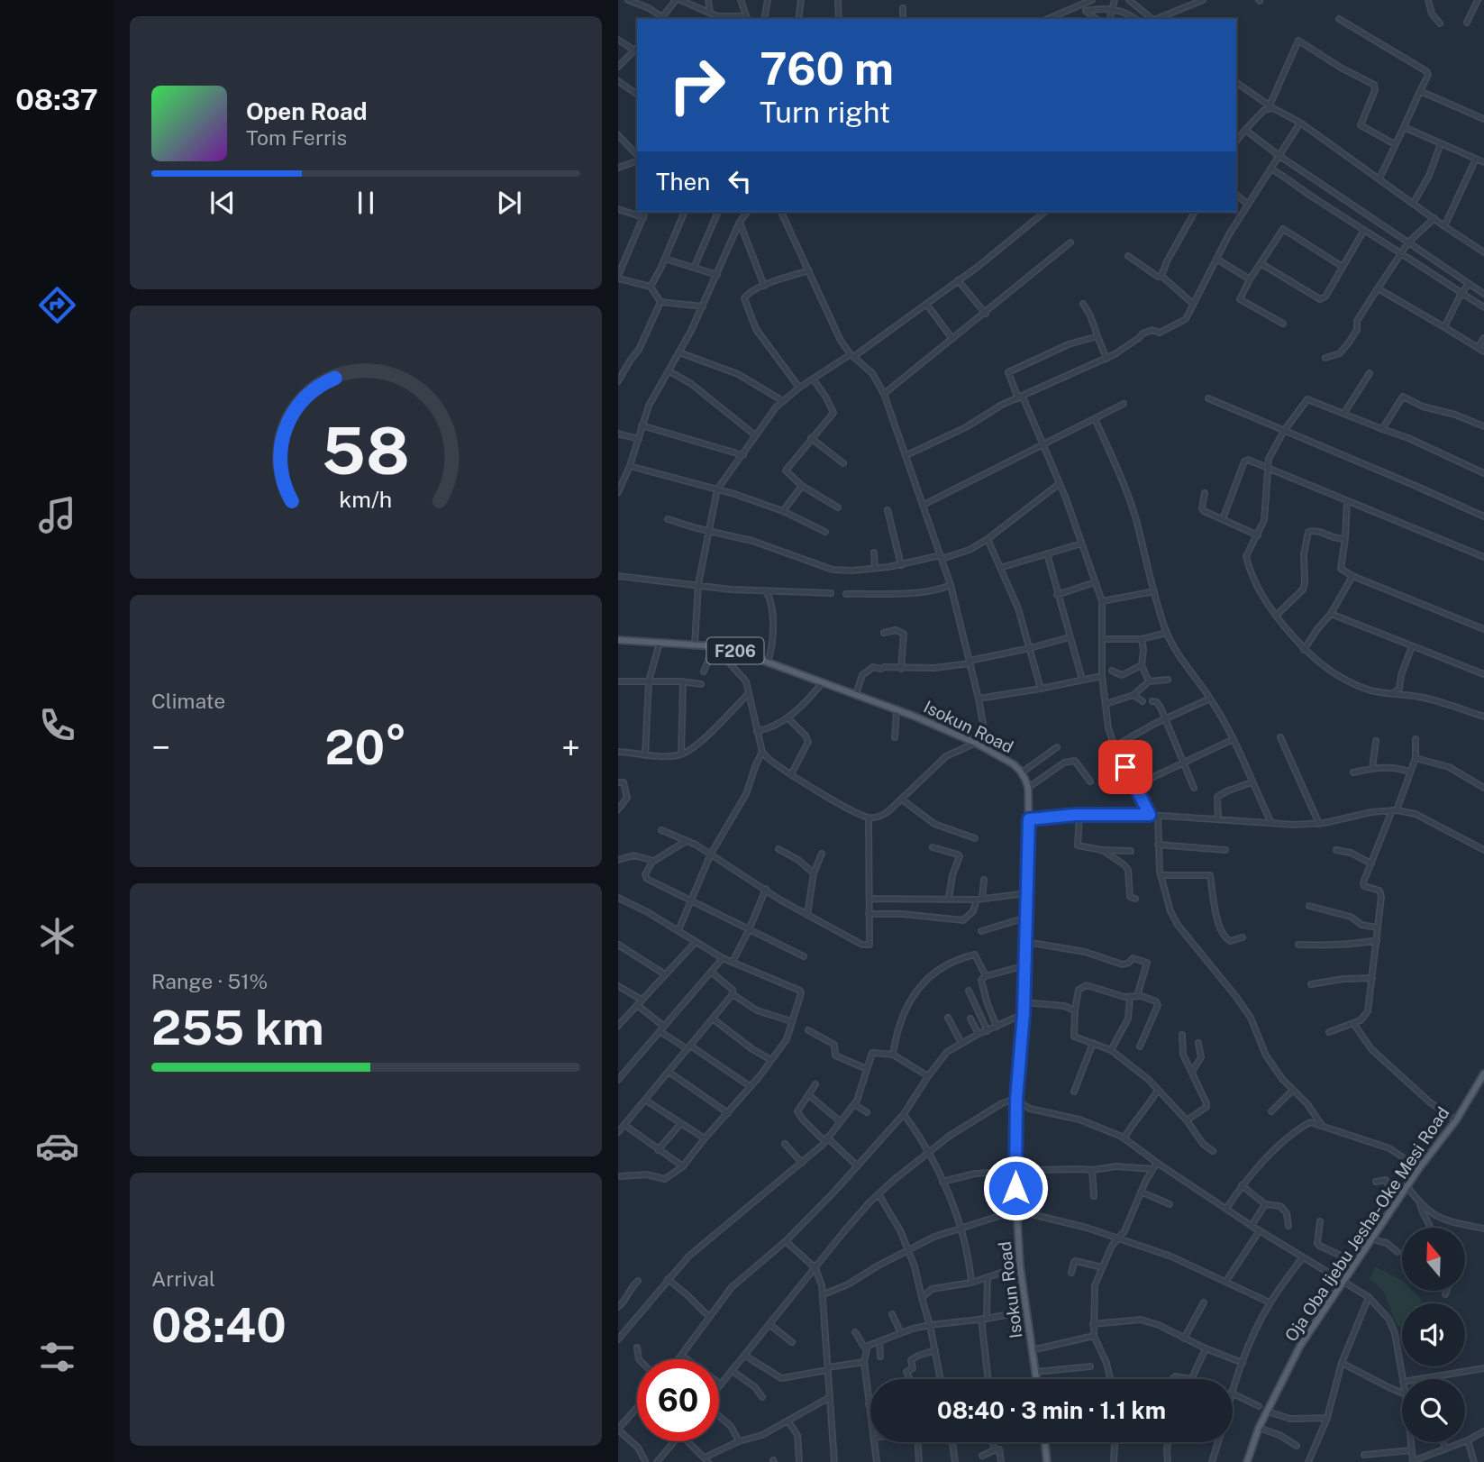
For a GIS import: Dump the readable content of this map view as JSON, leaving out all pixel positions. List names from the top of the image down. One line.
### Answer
{"streets":{"main road":["F206","Isokun Road","Oja Oba Ijebu Jesha-Oke Mesi Road"]},"crossings":[["F206","Isokun Road"]],"north":"top","page":{"tabs":"08:37","turn":["760 m","Turn right"],"song":["Open Road","Tom Ferris"],"then":"Then","tile":["Climate",["Range · 51%","255 km"],["Arrival","08:40"]],"heat":["−","20°","+"],"limit":"60","trip":"08:40 · 3 min · 1.1 km","gauge":["58","km/h"]}}
